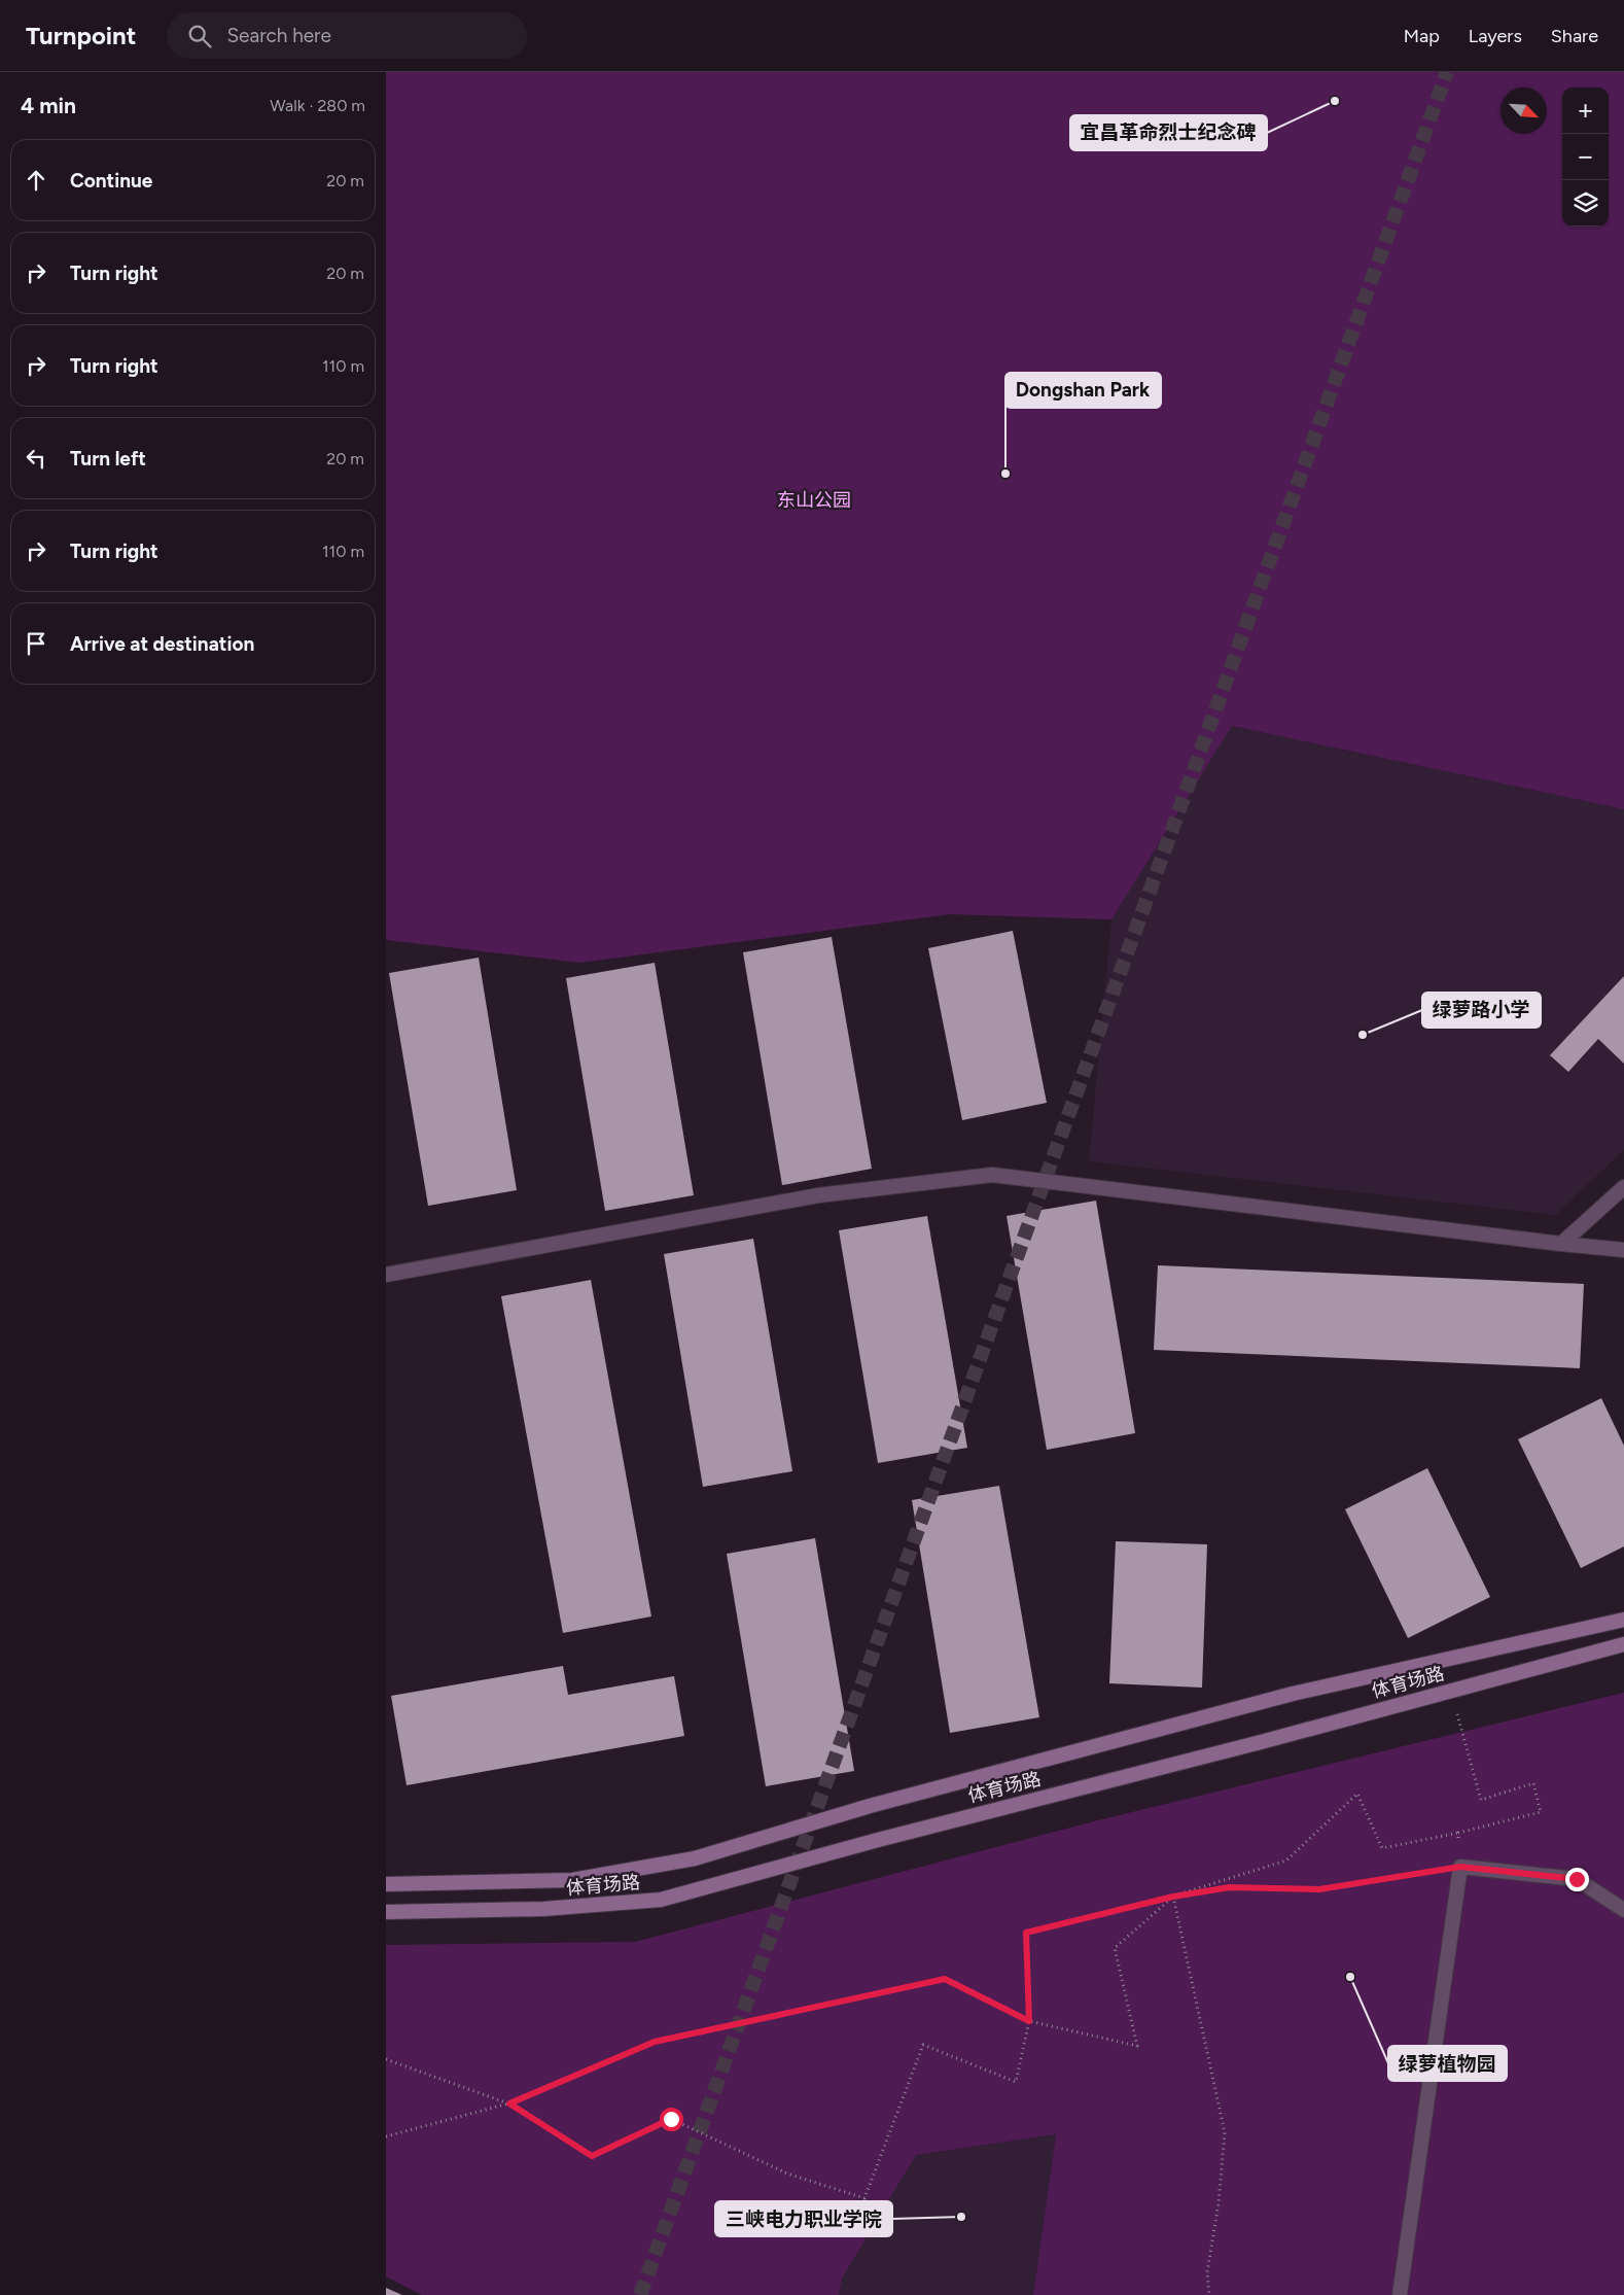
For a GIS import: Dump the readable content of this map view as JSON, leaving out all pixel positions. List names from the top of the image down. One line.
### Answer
{"streets":{"main road":["体育场路"]},"parks":["东山公园"],"places":["宜昌革命烈士纪念碑","Dongshan Park","绿萝路小学","绿萝植物园","三峡电力职业学院"],"north":"bottom right","page":{"header":"Turnpoint","search":"Search here","nav":["Map","Layers","Share"],"heading":["4 min","Walk · 280 m"],"map_buttons":["+","−"],"list":[["Continue","20 m"],["Turn right","20 m"],["Turn right","110 m"],["Turn left","20 m"],["Turn right","110 m"],"Arrive at destination"]}}
